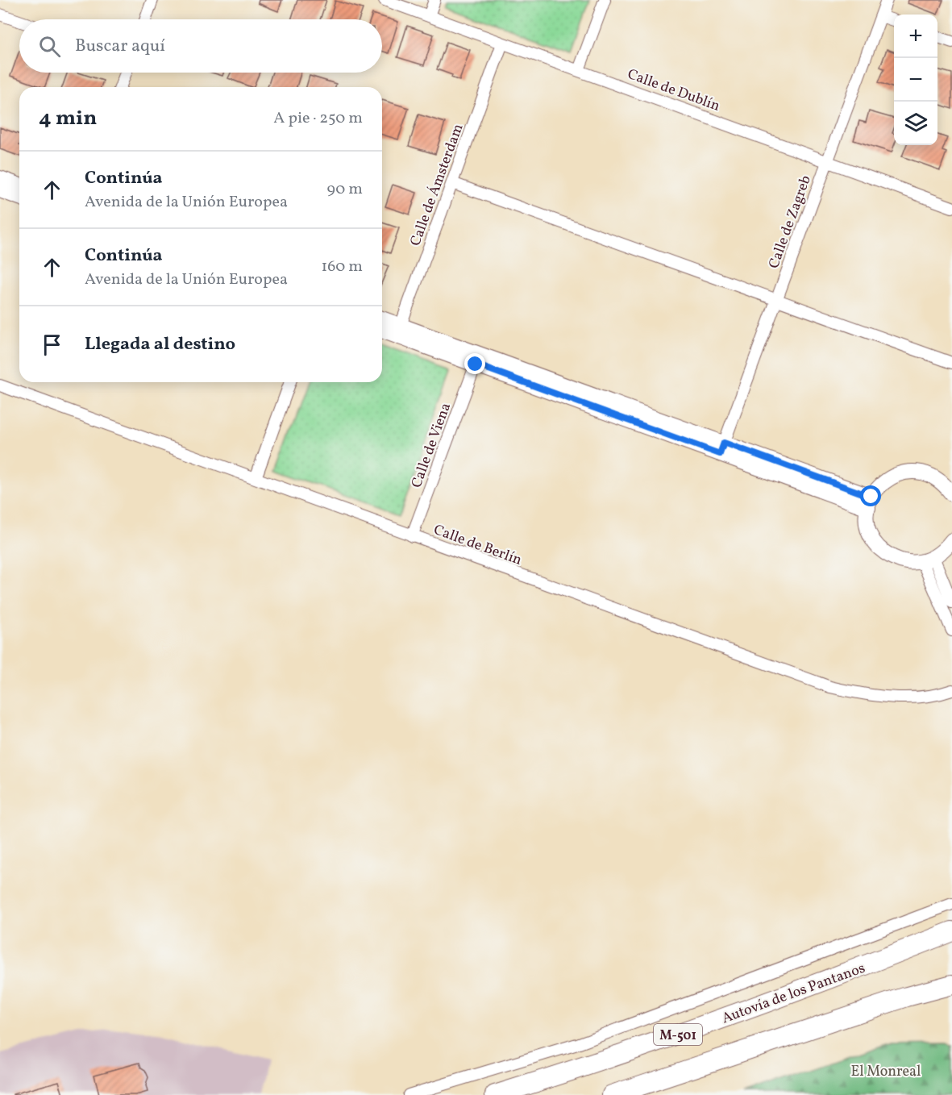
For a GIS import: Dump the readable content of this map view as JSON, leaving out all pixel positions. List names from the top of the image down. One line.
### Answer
{"streets":{"highway":["Autovía de los Pantanos","M-501"],"street":["Calle de Dublín","Calle de Ámsterdam","Calle de Zagreb","Calle de Viena","Calle de Berlín"]},"crossings":[["Calle de Dublín","Calle de Ámsterdam"],["Calle de Dublín","Calle de Zagreb"],["Calle de Viena","Calle de Berlín"]],"parks":["El Monreal"],"page":{"map_buttons":["+","−"],"search":"Buscar aquí","heading":["4 min","A pie · 250 m"],"list":[["Continúa","Avenida de la Unión Europea","90 m"],["Continúa","Avenida de la Unión Europea","160 m"],"Llegada al destino"]}}
